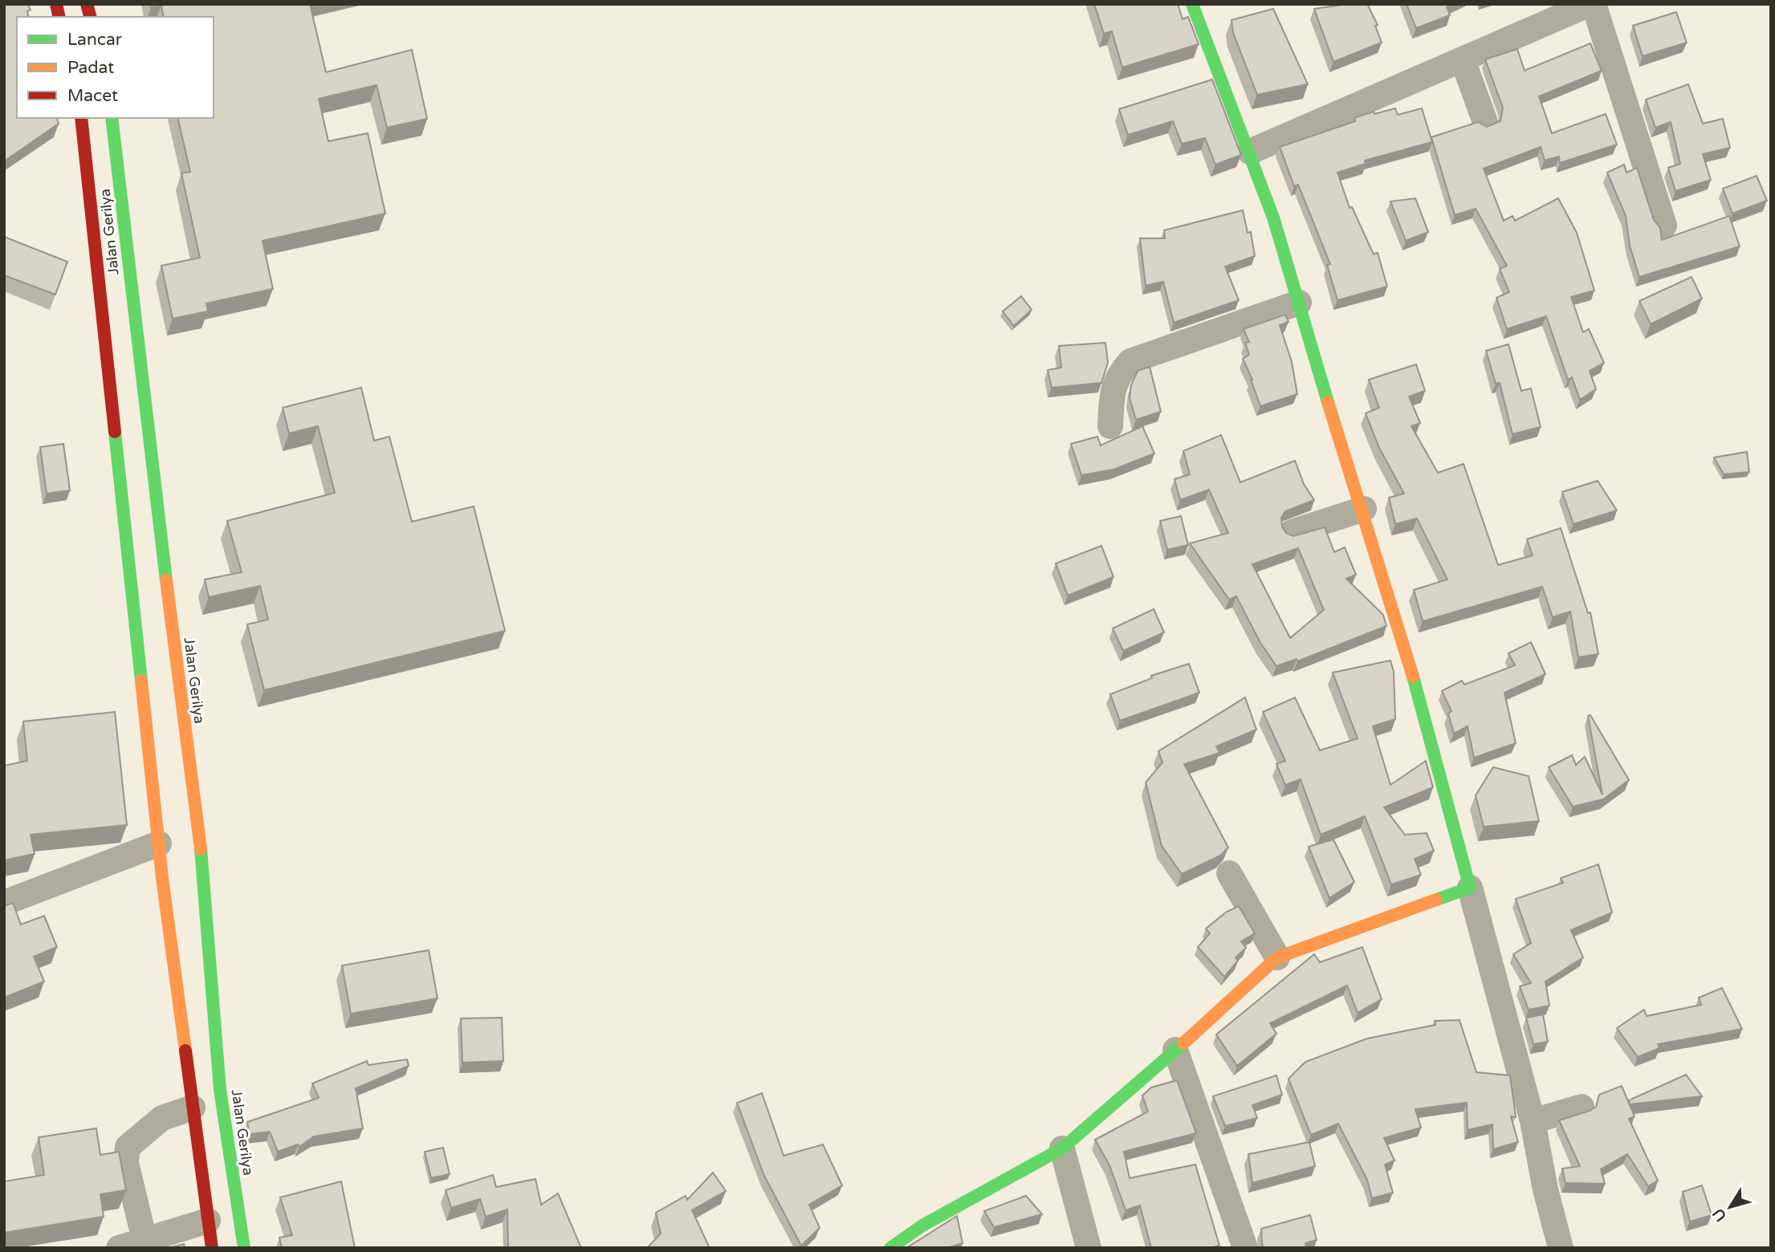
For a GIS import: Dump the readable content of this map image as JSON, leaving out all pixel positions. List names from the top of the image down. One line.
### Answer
{"streets":{"main road":["Jalan Gerilya"]},"legend":["Lancar","Padat","Macet"],"north":"bottom left"}
